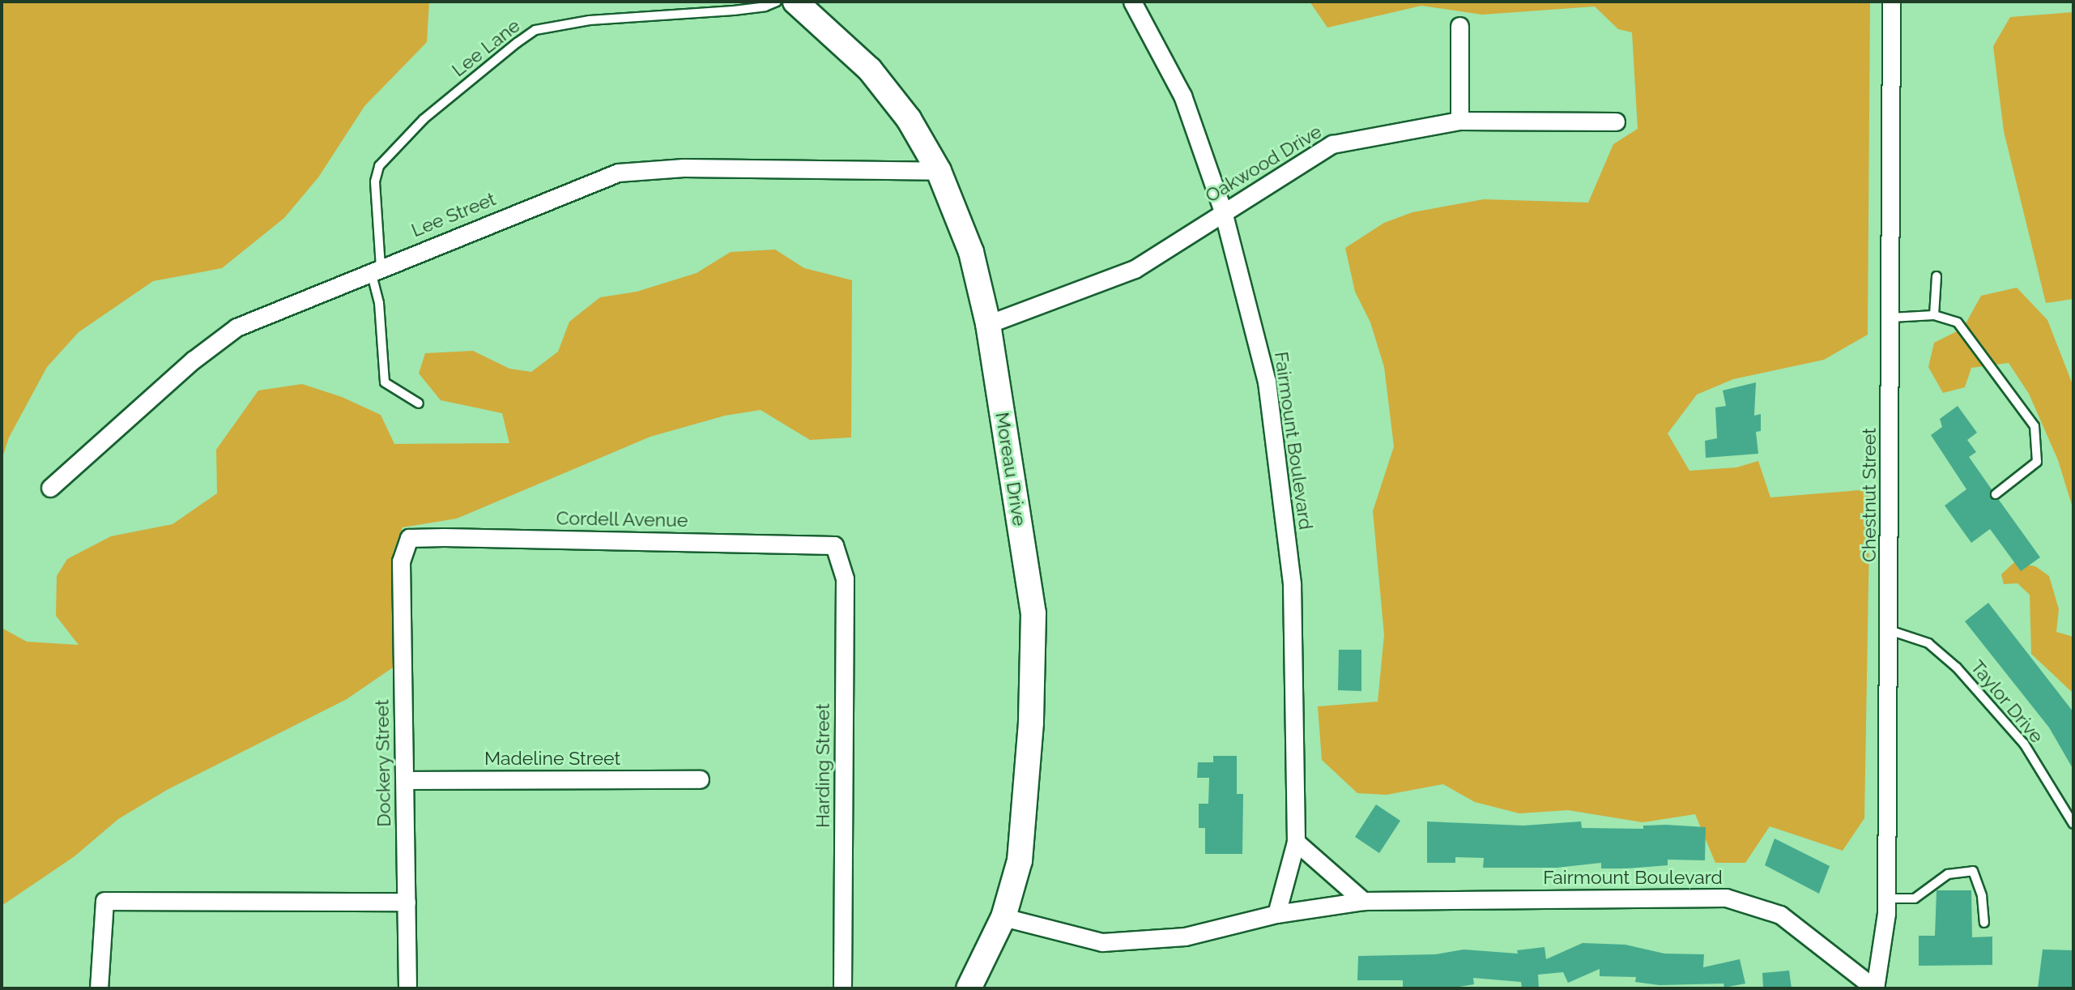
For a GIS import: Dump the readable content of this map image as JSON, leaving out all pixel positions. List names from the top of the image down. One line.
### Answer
{"streets":{"main road":["Moreau Drive"],"street":["Oakwood Drive","Lee Street","Fairmount Boulevard","Chestnut Street","Cordell Avenue","Madeline Street","Dockery Street","Harding Street"],"lane":["Lee Lane","Taylor Drive"]},"crossings":[["Lee Lane","Lee Street"],["Oakwood Drive","Fairmount Boulevard"],["Oakwood Drive","Moreau Drive"],["Lee Street","Moreau Drive"],["Fairmount Boulevard","Chestnut Street"],["Chestnut Street","Taylor Drive"],["Cordell Avenue","Dockery Street"],["Cordell Avenue","Harding Street"],["Madeline Street","Dockery Street"]]}
